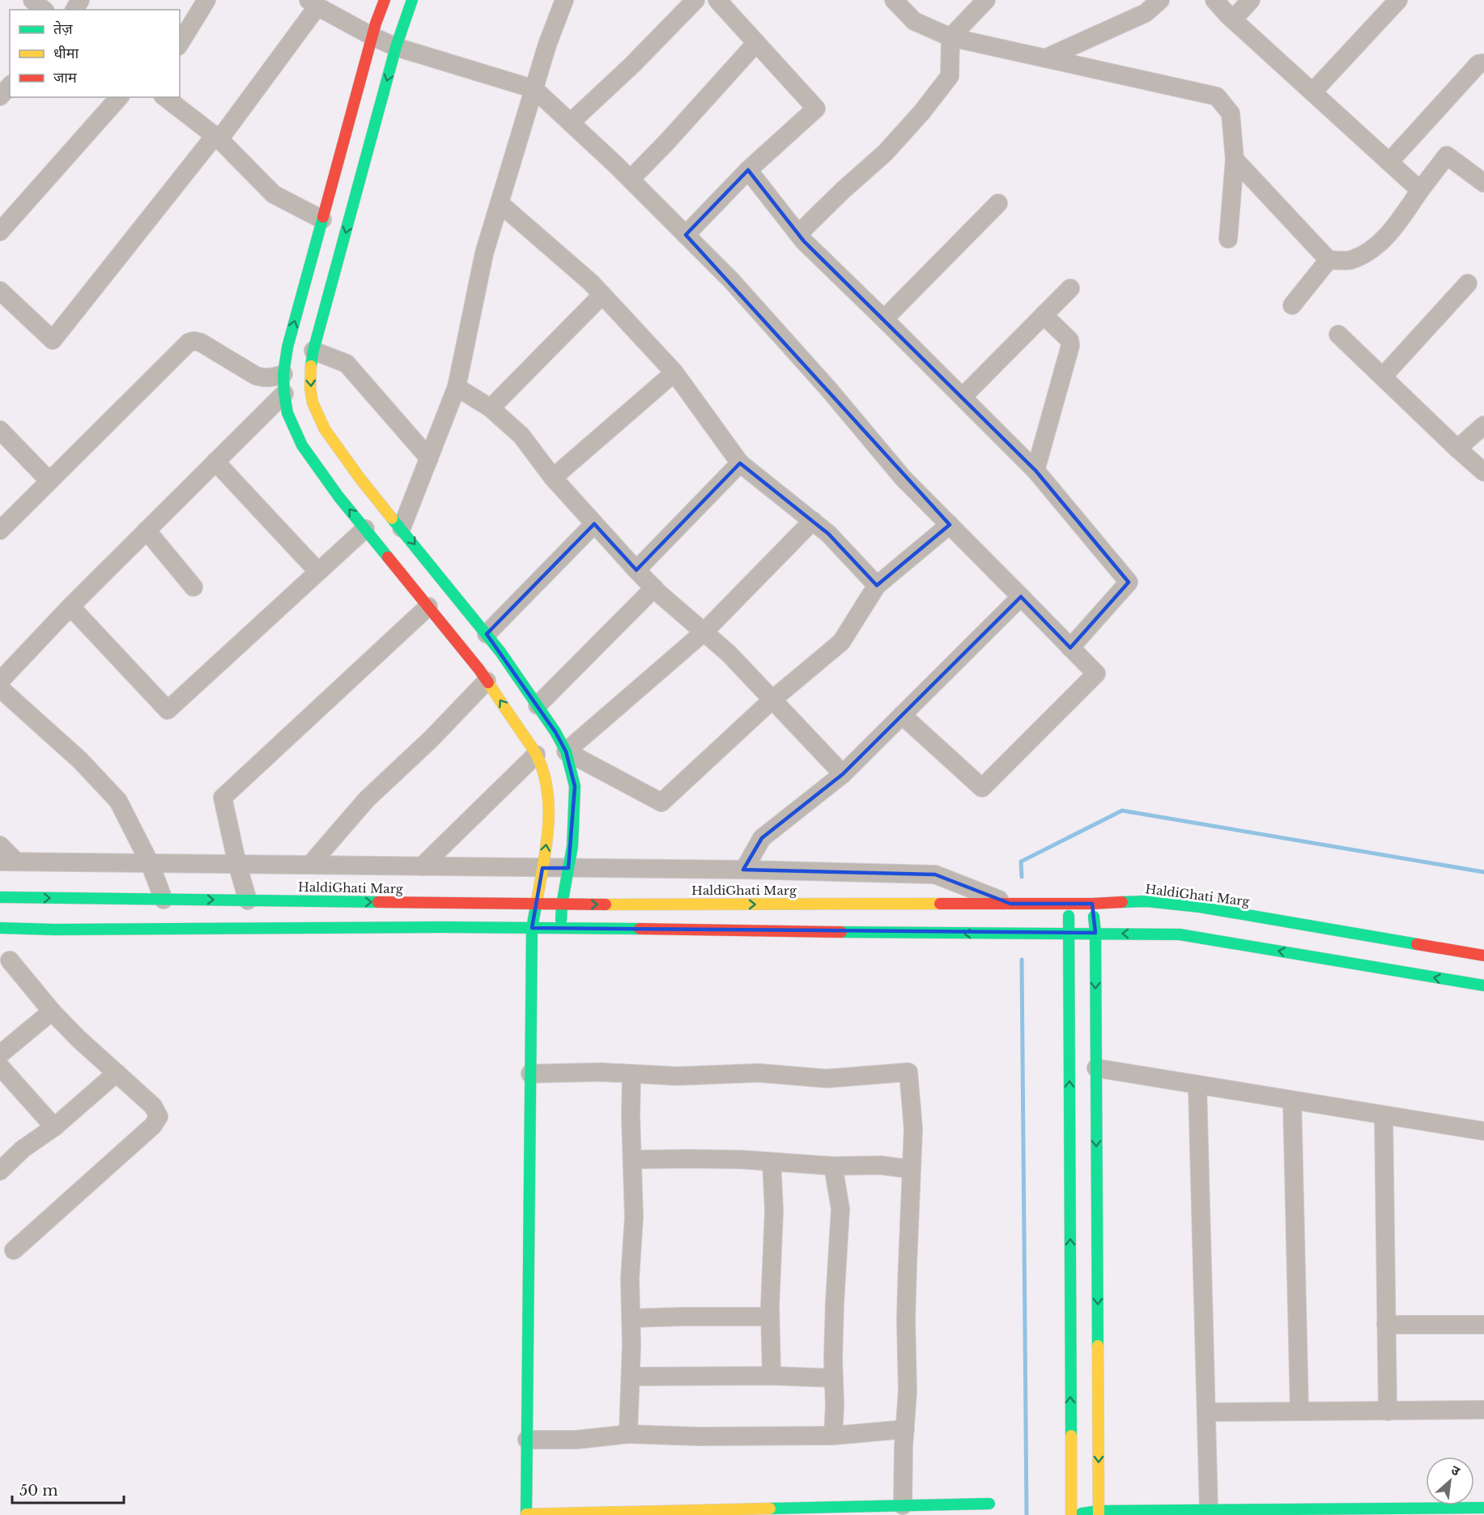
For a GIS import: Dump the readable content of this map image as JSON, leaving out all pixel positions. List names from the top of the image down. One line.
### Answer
{"streets":{"street":["HaldiGhati Marg"]},"legend":["तेज़","धीमा","जाम"],"scale_bar":"50 m","north":"top right"}
